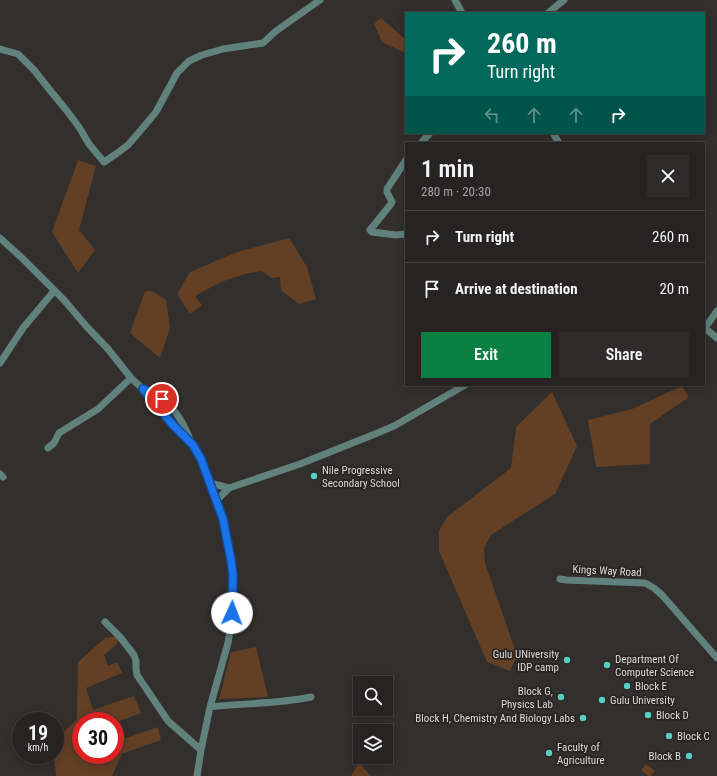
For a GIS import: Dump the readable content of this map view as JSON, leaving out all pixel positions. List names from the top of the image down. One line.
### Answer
{"streets":{"street":["Kings Way Road"]},"places":["Nile Progressive Secondary School","Gulu UNiversity IDP camp","Department Of Computer Science","Block E","Block G, Physics Lab","Gulu University","Block D","Block H, Chemistry And Biology Labs","Block C","Faculty of Agriculture","Block B"],"page":{"turn":["260 m","Turn right"],"heading":["1 min","280 m · 20:30"],"list":[{"name":"Turn right","value":"260 m"},{"name":"Arrive at destination","value":"20 m"}],"buttons":["Exit","Share"],"speed":"19 km/h","limit":"30"}}
